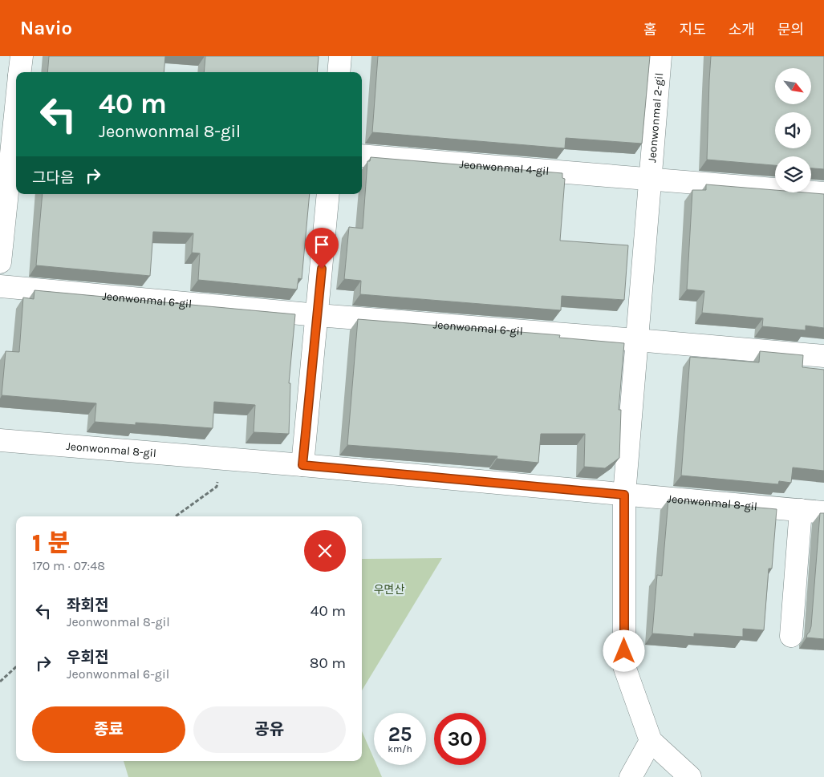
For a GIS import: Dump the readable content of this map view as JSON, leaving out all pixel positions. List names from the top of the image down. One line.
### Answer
{"streets":{"street":["Jeonwonmal 2-gil","Jeonwonmal 4-gil","Jeonwonmal 6-gil","Jeonwonmal 8-gil"]},"crossings":[["Jeonwonmal 2-gil","Jeonwonmal 4-gil"]],"parks":["우면산"],"north":"bottom right","page":{"header":"Navio","nav":["홈","지도","소개","문의"],"turn":["40 m","Jeonwonmal 8-gil"],"then":"그다음","heading":["1 분","170 m · 07:48"],"list":[{"name":"좌회전","note":"Jeonwonmal 8-gil","value":"40 m"},{"name":"우회전","note":"Jeonwonmal 6-gil","value":"80 m"}],"buttons":["종료","공유"],"speed":"25 km/h","limit":"30"}}
